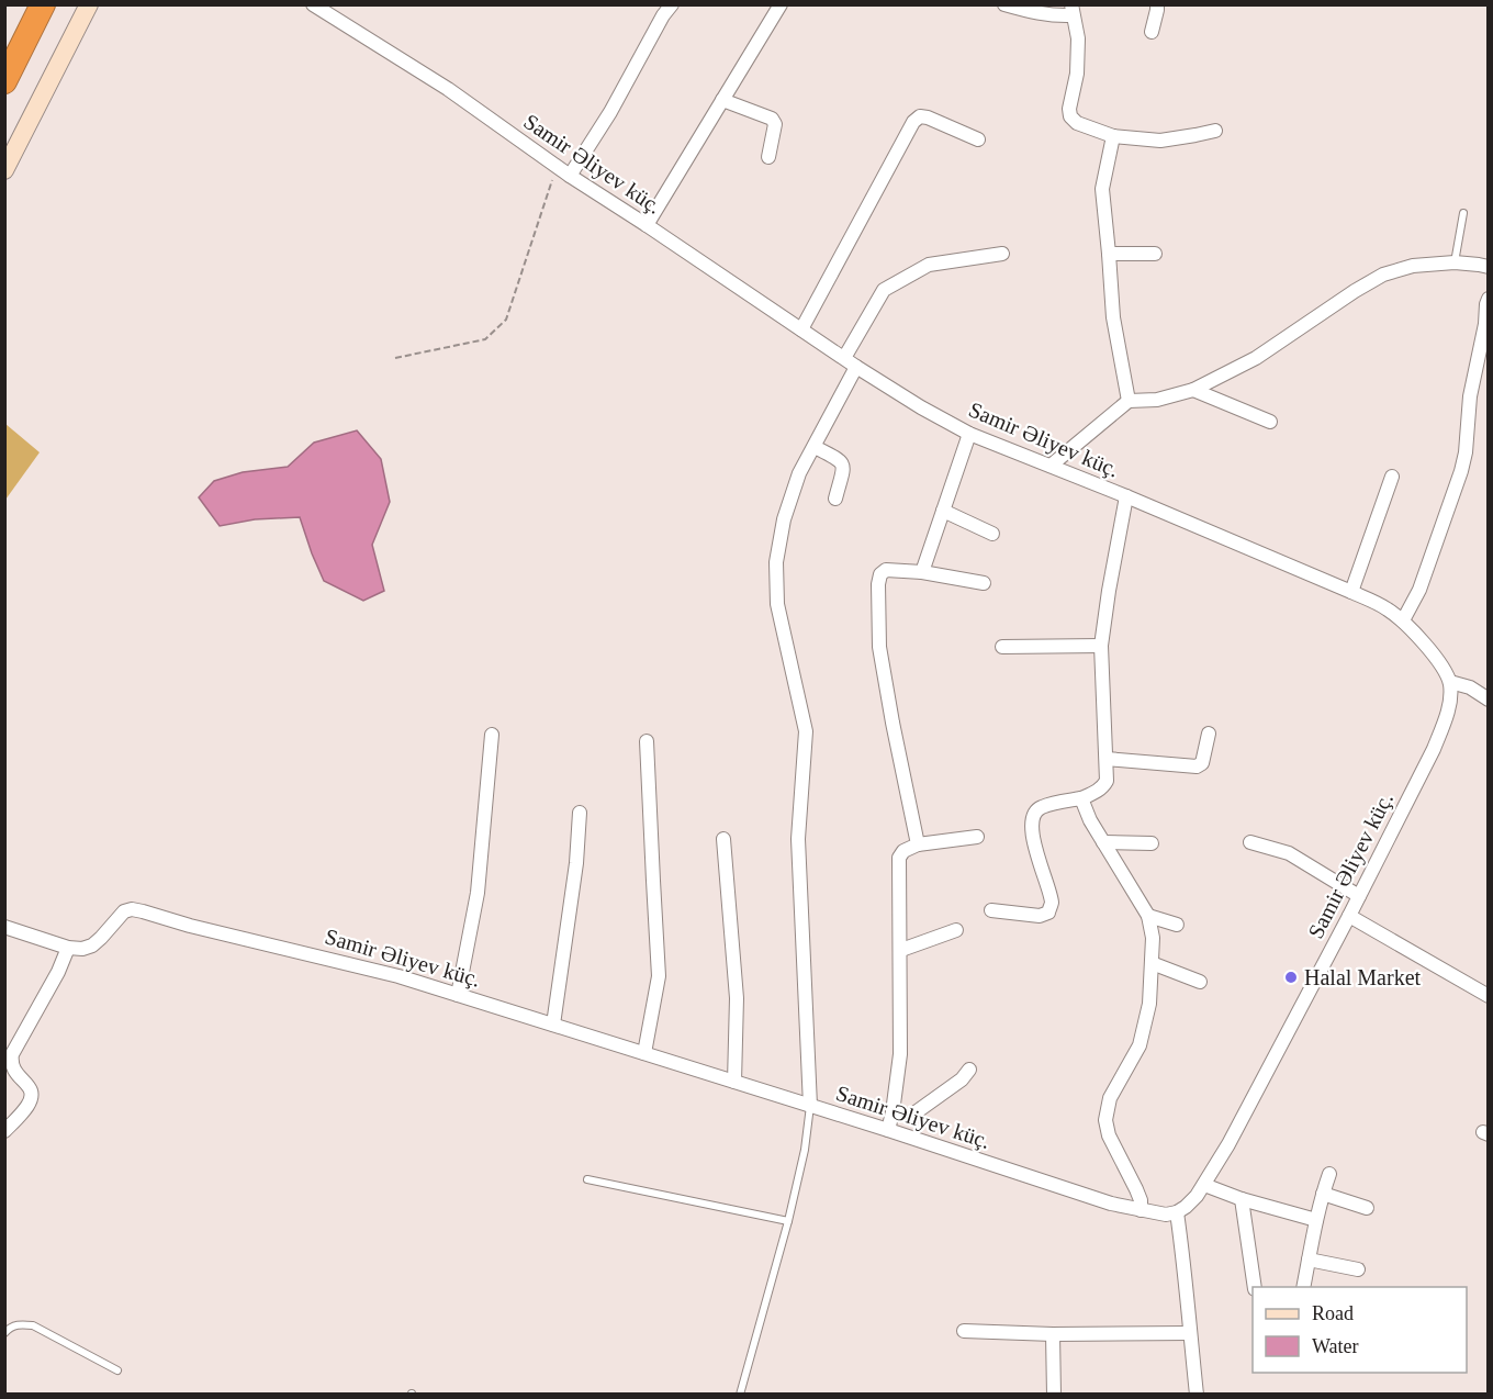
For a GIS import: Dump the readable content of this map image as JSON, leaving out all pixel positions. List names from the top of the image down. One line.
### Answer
{"streets":{"street":["Samir Əliyev küç."]},"places":["Halal Market"],"legend":["Road","Water"]}
